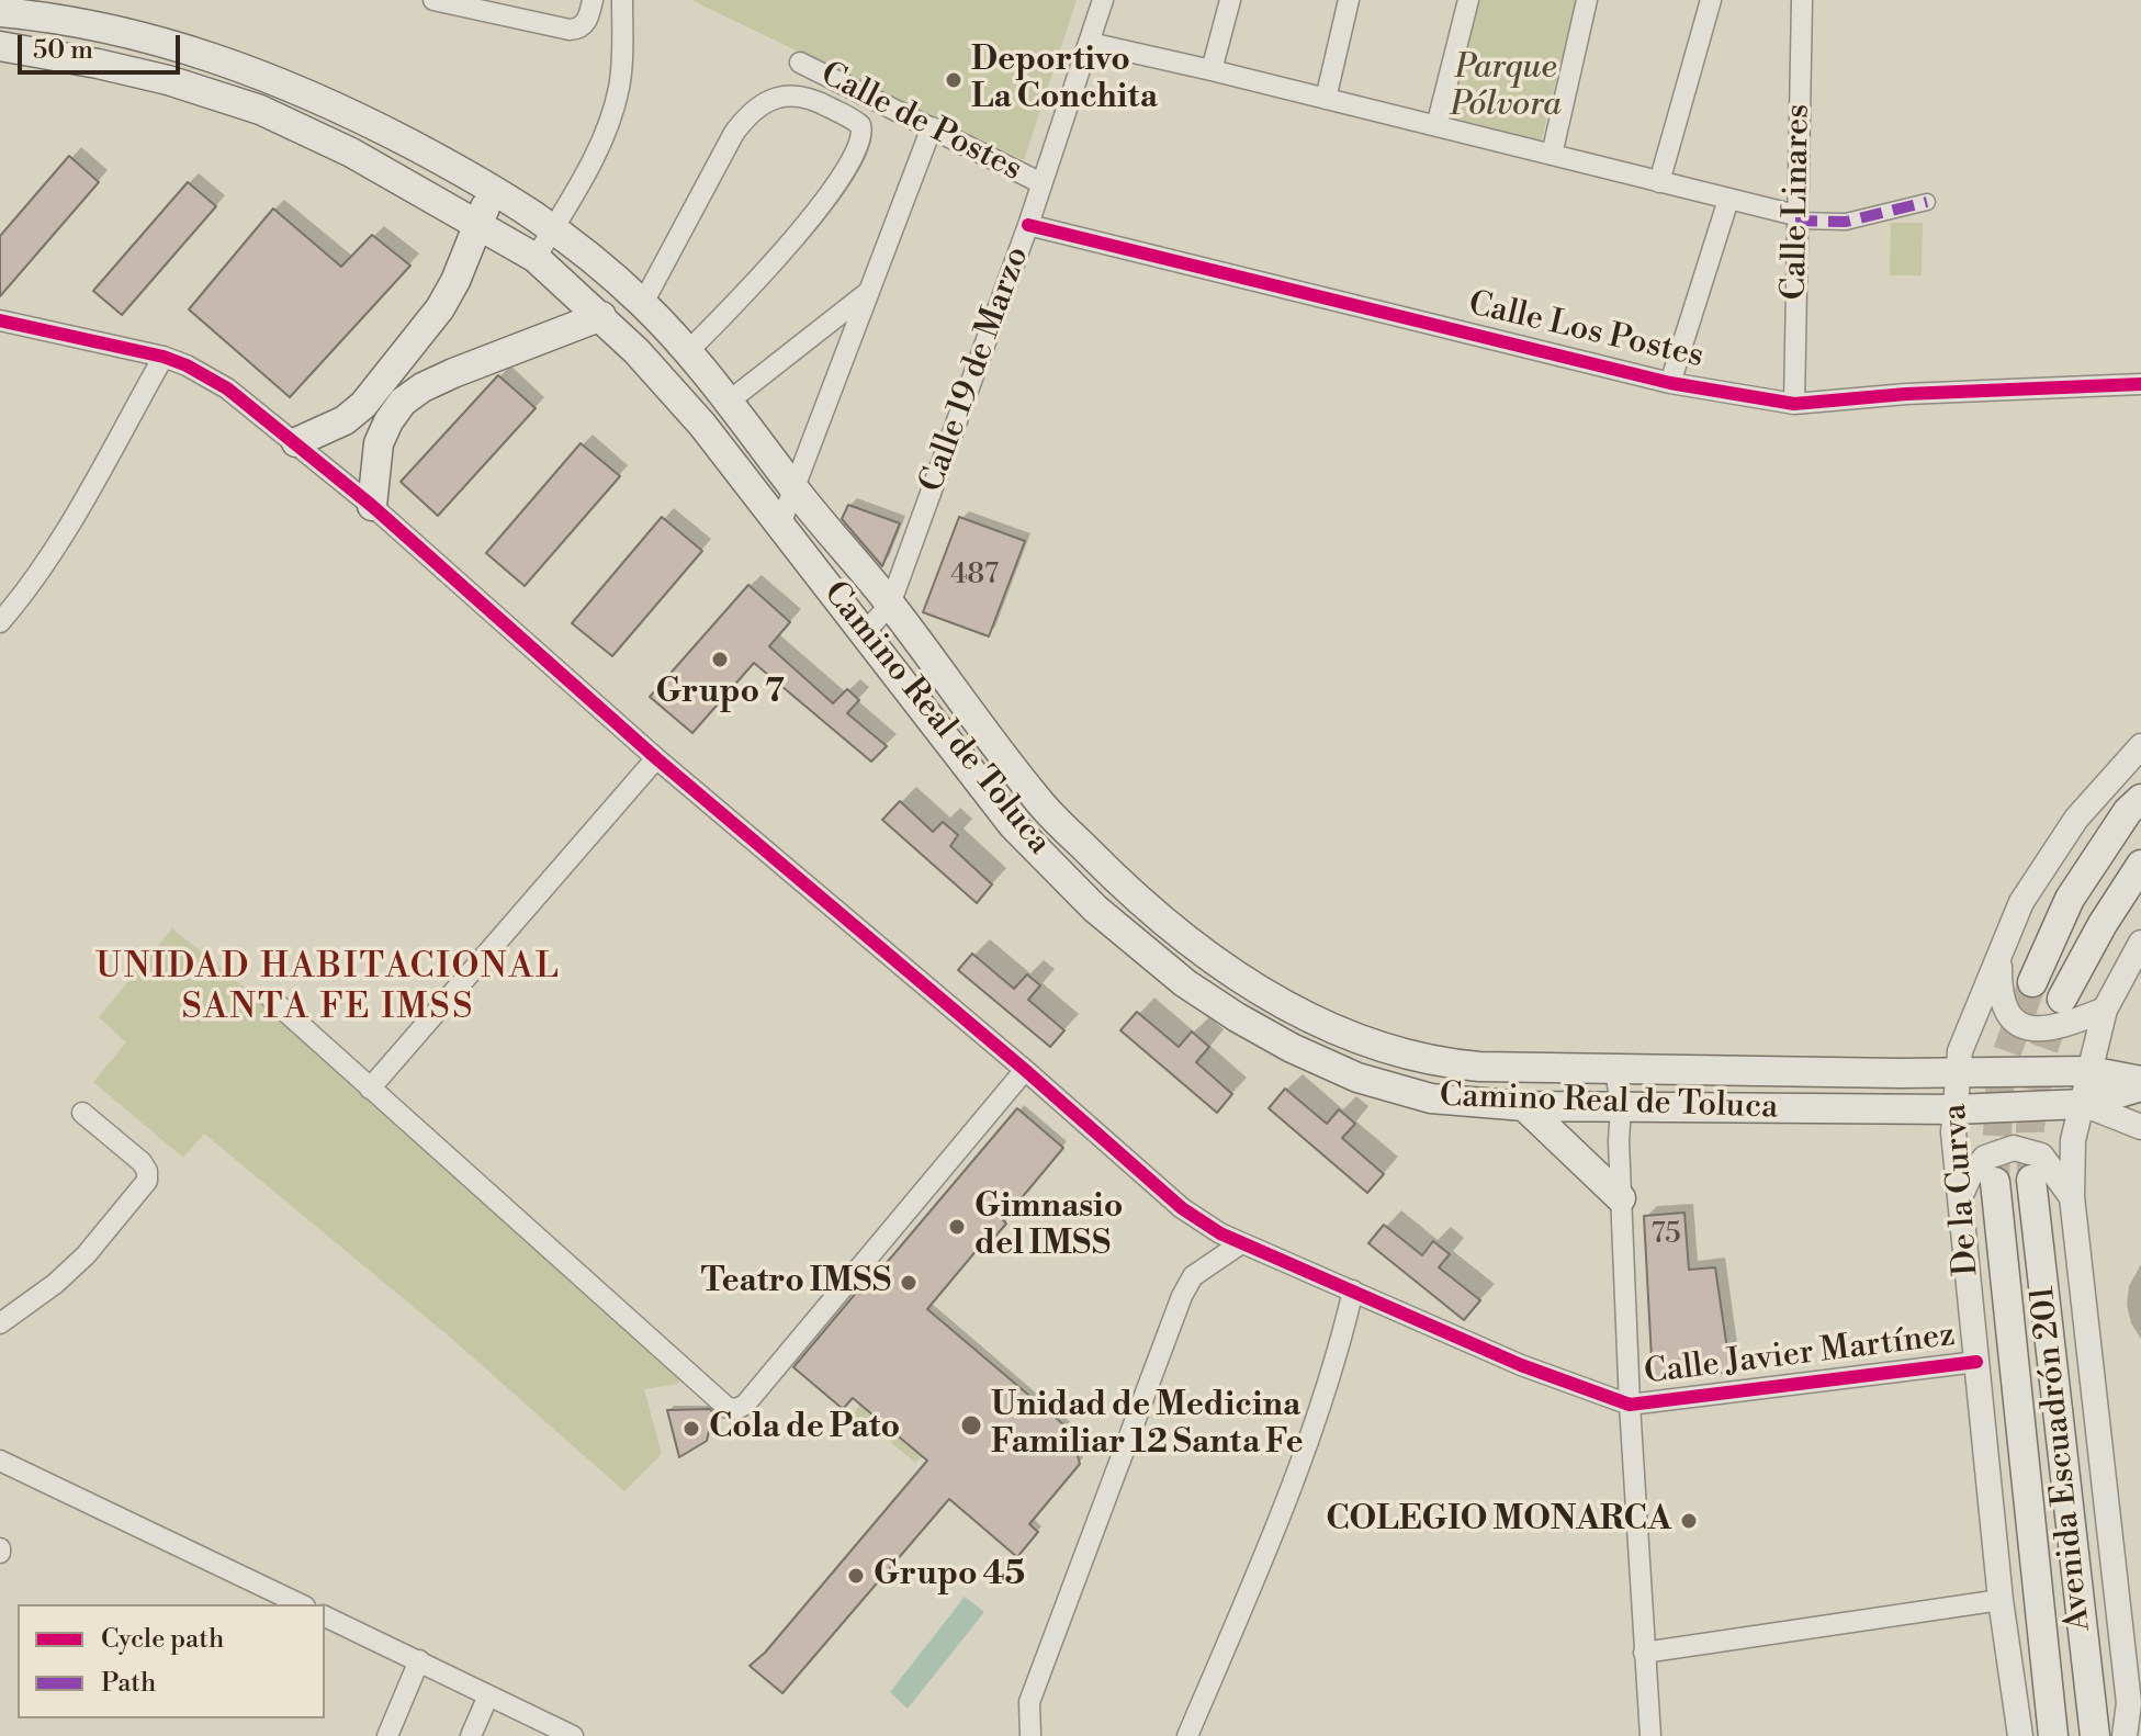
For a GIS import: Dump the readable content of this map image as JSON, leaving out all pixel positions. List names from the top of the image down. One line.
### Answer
{"streets":{"main road":["Camino Real de Toluca","Avenida Escuadrón 201"],"street":["Calle de Postes","Calle Linares","Calle Los Postes","Calle 19 de Marzo","De la Curva","Calle Javier Martínez"]},"crossings":[["Calle de Postes","Calle 19 de Marzo"],["Calle Linares","Calle Los Postes"],["Calle Los Postes","Calle 19 de Marzo"],["Calle 19 de Marzo","Camino Real de Toluca"],["Camino Real de Toluca","De la Curva"],["De la Curva","Calle Javier Martínez"]],"districts":["UNIDAD HABITACIONAL SANTA FE IMSS"],"parks":["Parque Pólvora"],"places":["Deportivo La Conchita","Grupo 7","Gimnasio del IMSS","Teatro IMSS","Unidad de Medicina Familiar 12 Santa Fe","Cola de Pato","COLEGIO MONARCA","Grupo 45"],"house_numbers":["487","75"],"legend":["Cycle path","Path"],"scale_bar":"50 m"}
